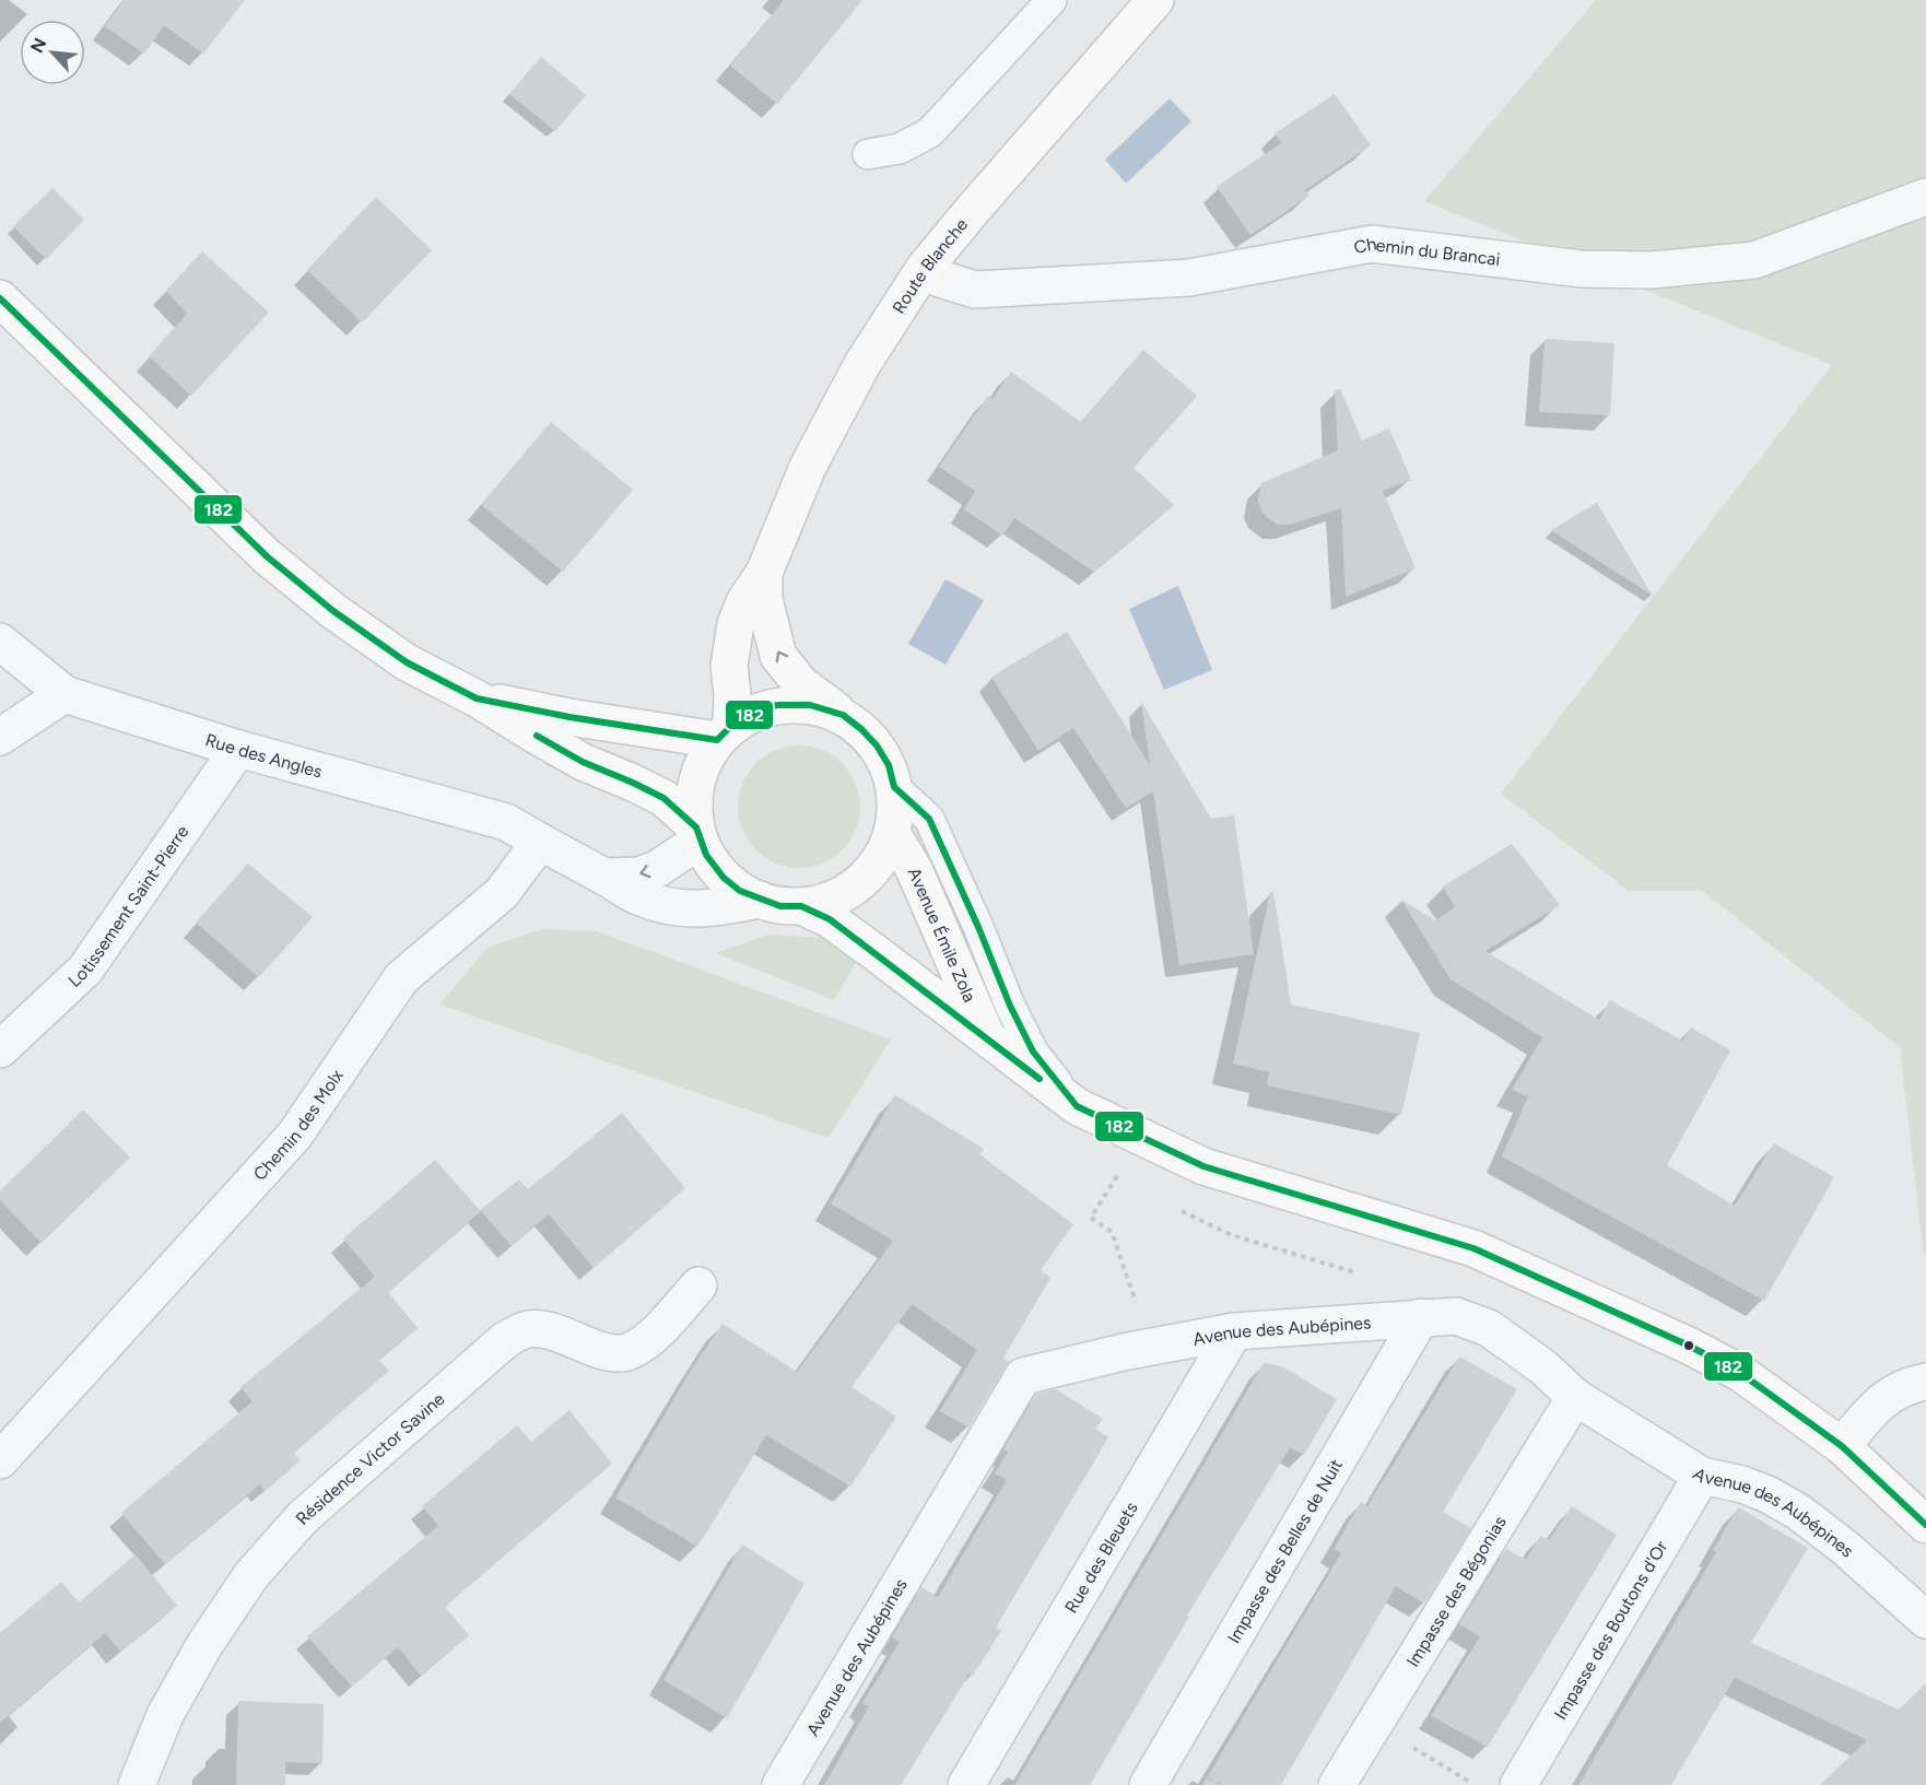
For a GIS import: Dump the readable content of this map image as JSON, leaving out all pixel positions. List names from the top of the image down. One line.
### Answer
{"streets":{"street":["Chemin du Brancai","Route Blanche","Rue des Angles","Lotissement Saint-Pierre","Avenue Émile Zola","Chemin des Molx","Avenue des Aubépines","Résidence Victor Savine","Impasse des Belles de Nuit","Rue des Bleuets","Impasse des Bégonias","Impasse des Boutons d'Or"]},"crossings":[["Chemin du Brancai","Route Blanche"],["Route Blanche","Avenue Émile Zola"],["Rue des Angles","Lotissement Saint-Pierre"],["Rue des Angles","Chemin des Molx"],["Avenue des Aubépines","Impasse des Belles de Nuit"],["Avenue des Aubépines","Rue des Bleuets"],["Avenue des Aubépines","Impasse des Bégonias"],["Avenue des Aubépines","Impasse des Boutons d'Or"]],"lines":["transit line 182"],"north":"top left"}
